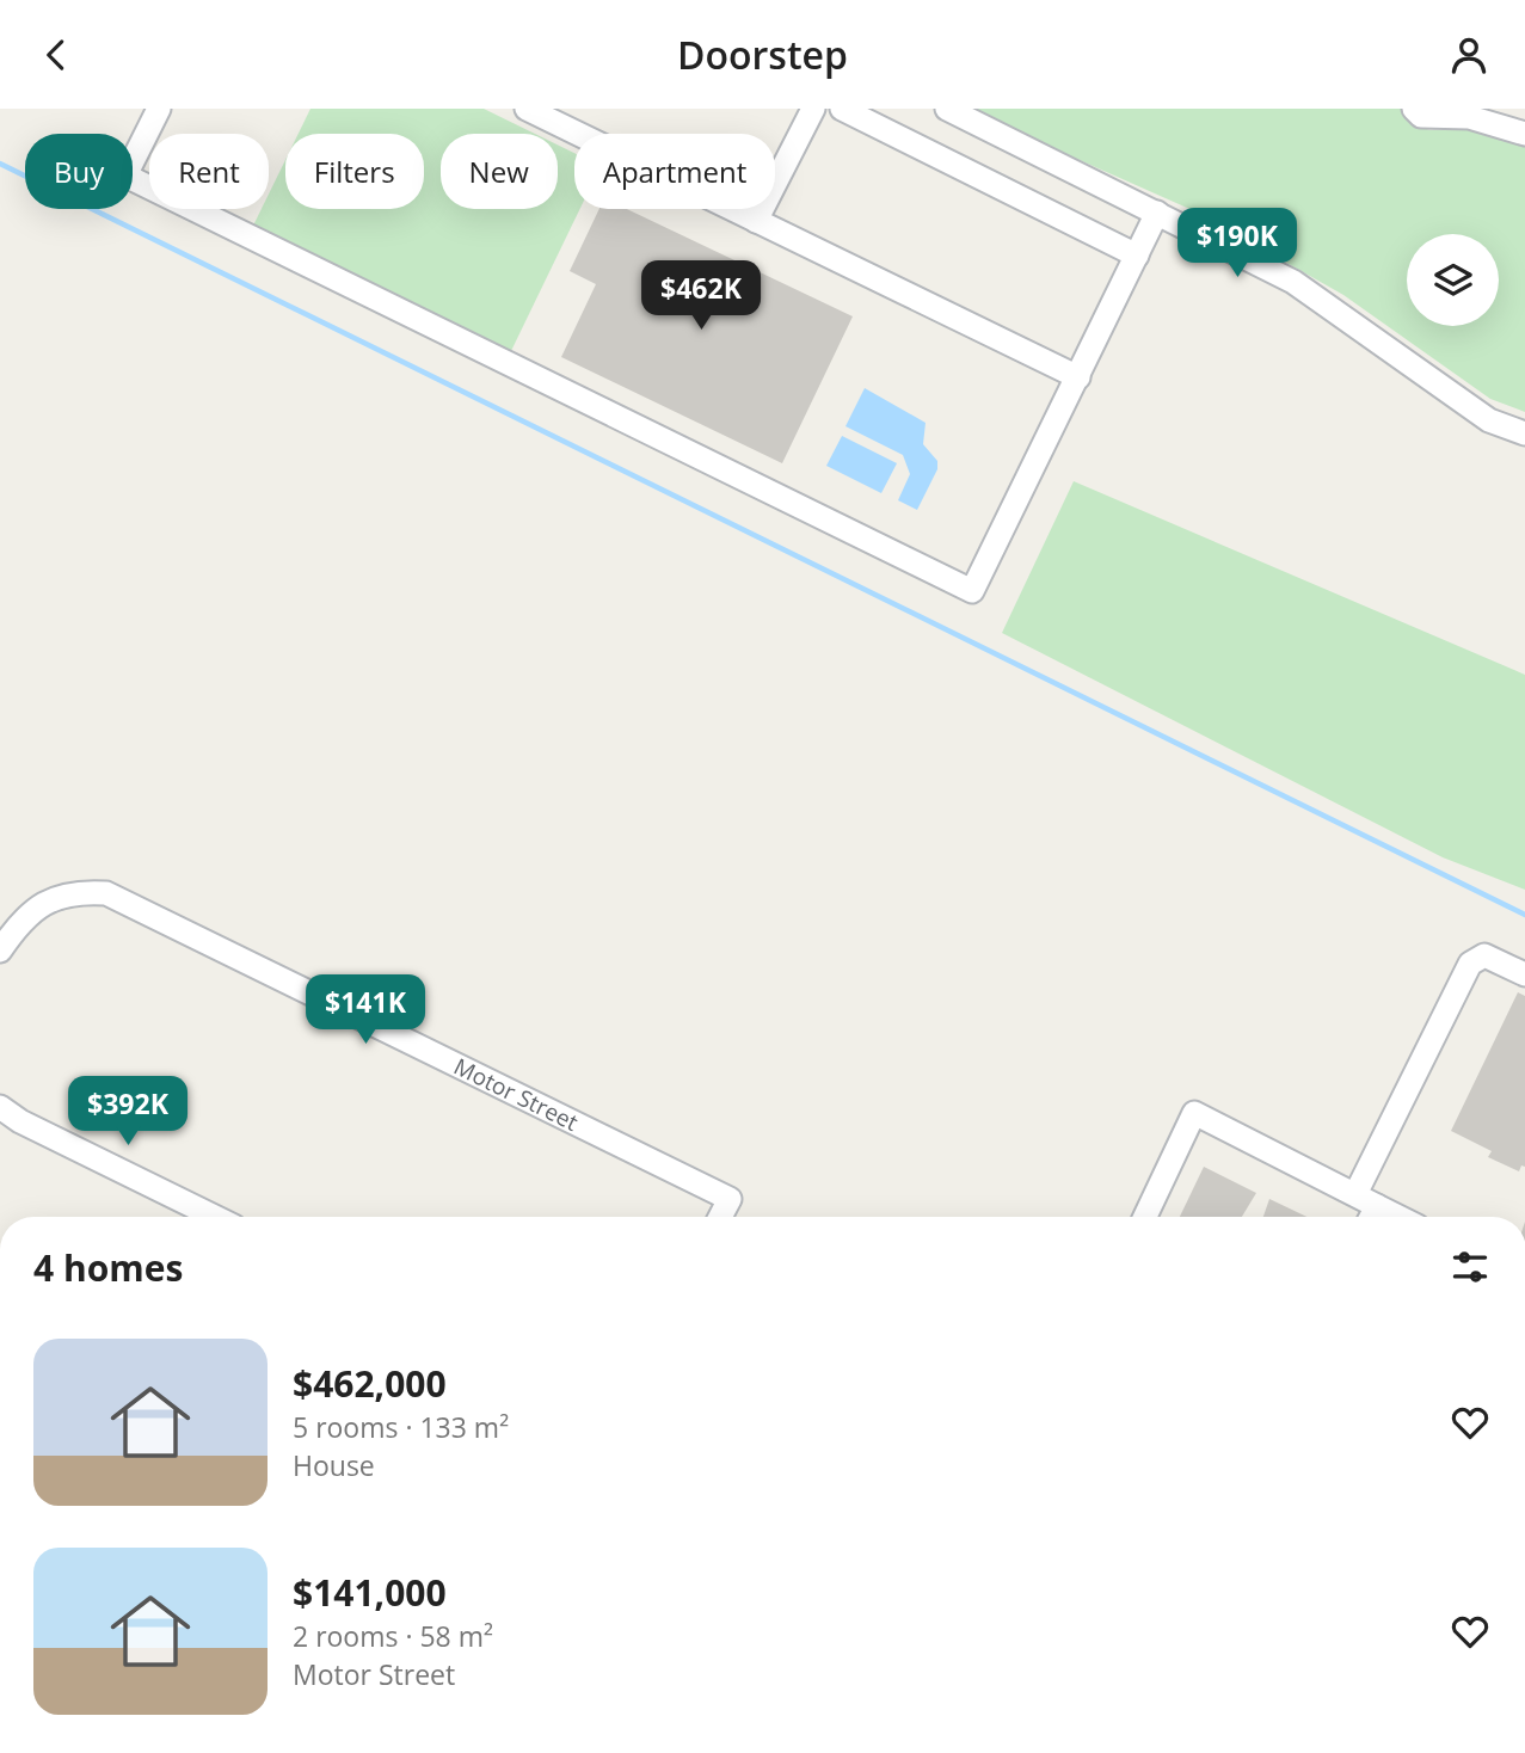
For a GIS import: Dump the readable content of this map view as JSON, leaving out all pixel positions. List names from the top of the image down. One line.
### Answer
{"streets":{"street":["Motor Street"]},"page":{"header":"Doorstep","chip":["Buy","Rent","Filters","New","Apartment"],"price":["$190K","$462K","$141K","$392K"],"heading":"4 homes","list":[{"name":"$462,000","note":"5 rooms · 133 m² · House"},{"name":"$141,000","note":"2 rooms · 58 m² · Motor Street"}]}}
